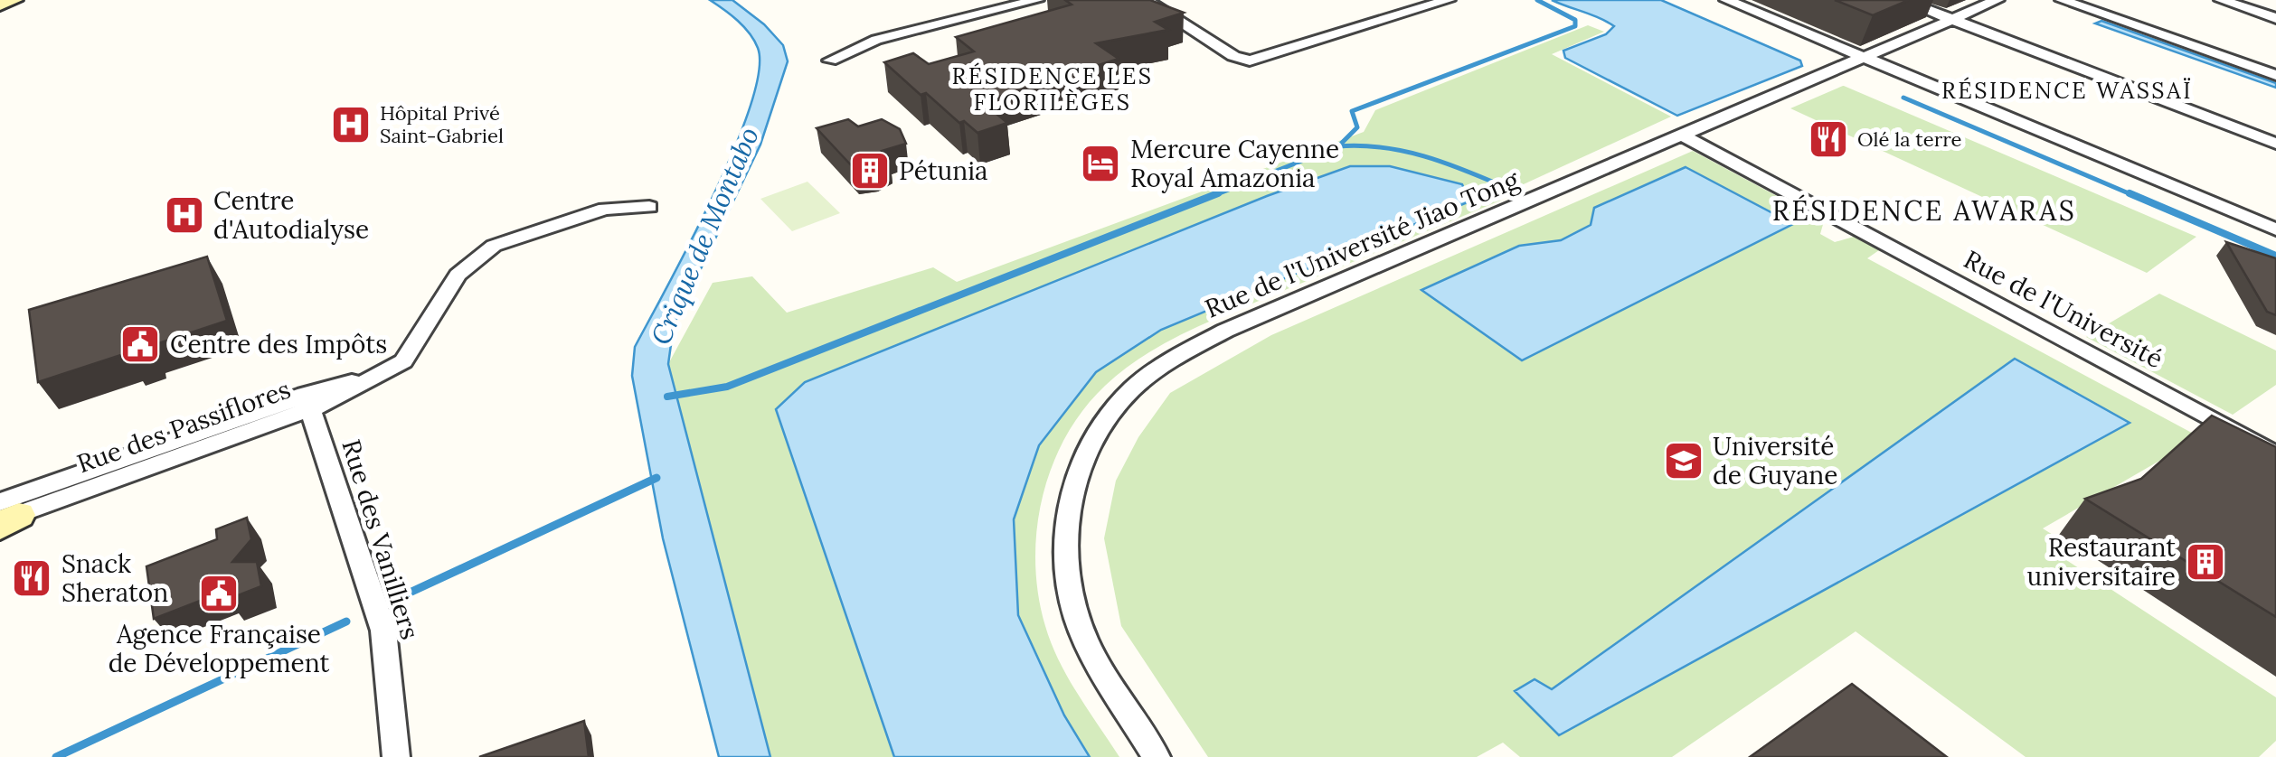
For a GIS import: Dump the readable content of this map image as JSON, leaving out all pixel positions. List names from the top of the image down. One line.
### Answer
{"streets":{"street":["Rue de l'Université Jiao Tong","Rue de l'Université","Rue des Passiflores","Rue des Vanilliers"]},"crossings":[["Rue de l'Université Jiao Tong","Rue de l'Université"],["Rue des Passiflores","Rue des Vanilliers"]],"districts":["RÉSIDENCE LES FLORILÈGES","RÉSIDENCE WASSAÏ","RÉSIDENCE AWARAS"],"water":["Crique de Montabo"],"places":{"hospital":["Hôpital Privé Saint-Gabriel","Centre d'Autodialyse"],"restaurant":["Olé la terre","Snack Sheraton"],"hotel":["Mercure Cayenne Royal Amazonia"],"building":["Pétunia","Restaurant universitaire"],"public building":["Centre des Impôts","Agence Française de Développement"],"school or university":["Université de Guyane"]}}
